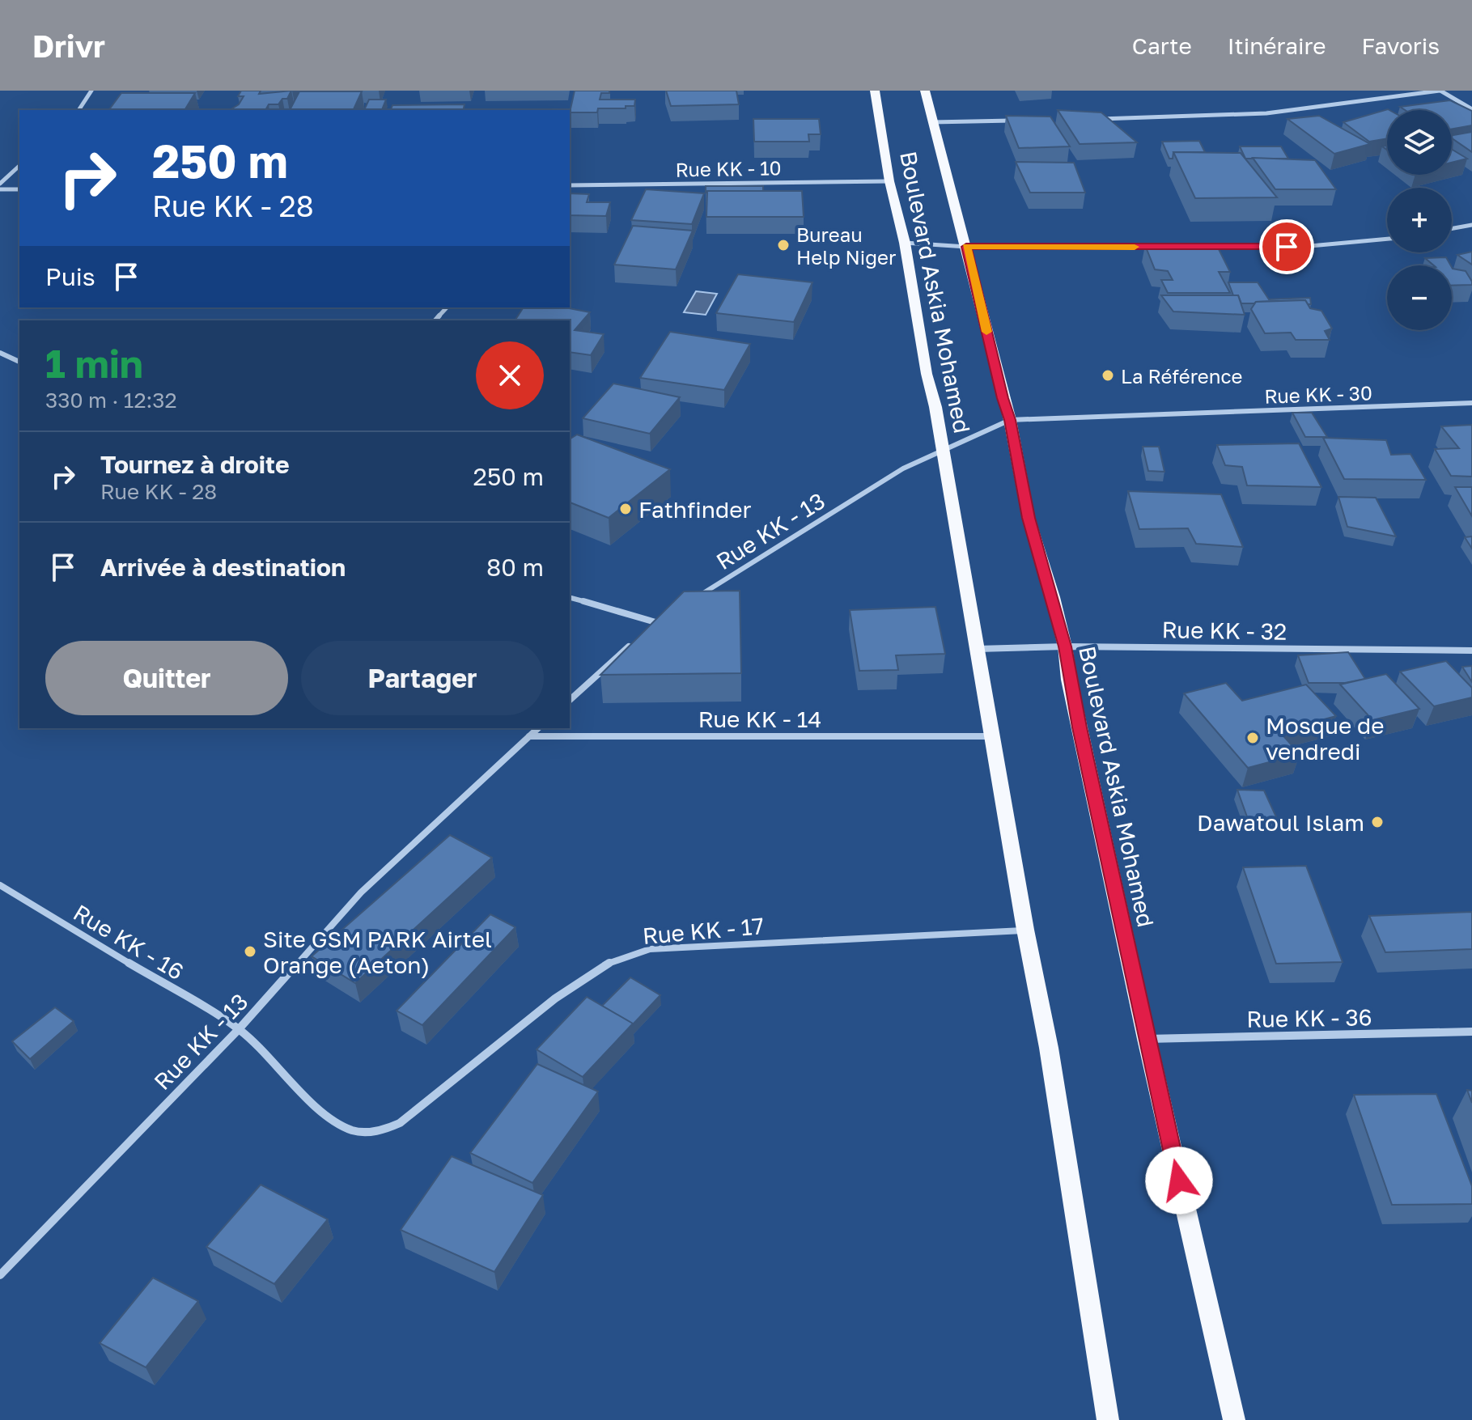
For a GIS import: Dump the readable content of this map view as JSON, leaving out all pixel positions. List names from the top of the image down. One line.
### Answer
{"streets":{"main road":["Boulevard Askia Mohamed"],"street":["Rue KK - 10","Rue KK - 30","Rue KK - 13","Rue KK - 32","Rue KK - 14","Rue KK - 17","Rue KK - 16","Rue KK - 36"]},"crossings":[["Rue KK - 10","Boulevard Askia Mohamed"],["Boulevard Askia Mohamed","Rue KK - 30"],["Boulevard Askia Mohamed","Rue KK - 13"],["Boulevard Askia Mohamed","Rue KK - 32"],["Boulevard Askia Mohamed","Rue KK - 14"],["Boulevard Askia Mohamed","Rue KK - 17"],["Boulevard Askia Mohamed","Rue KK - 36"],["Rue KK - 30","Rue KK - 13"],["Rue KK - 13","Rue KK - 14"],["Rue KK - 13","Rue KK - 16"],["Rue KK - 17","Rue KK - 16"]],"places":["Bureau Help Niger","La Référence","Fathfinder","Mosque de vendredi","Dawatoul Islam","Site GSM PARK Airtel Orange (Aeton)"],"page":{"header":"Drivr","nav":["Carte","Itinéraire","Favoris"],"map_buttons":["+","−"],"turn":["250 m","Rue KK - 28"],"then":"Puis","heading":["1 min","330 m · 12:32"],"list":[{"name":"Tournez à droite","note":"Rue KK - 28","value":"250 m"},{"name":"Arrivée à destination","value":"80 m"}],"buttons":["Quitter","Partager"]}}
